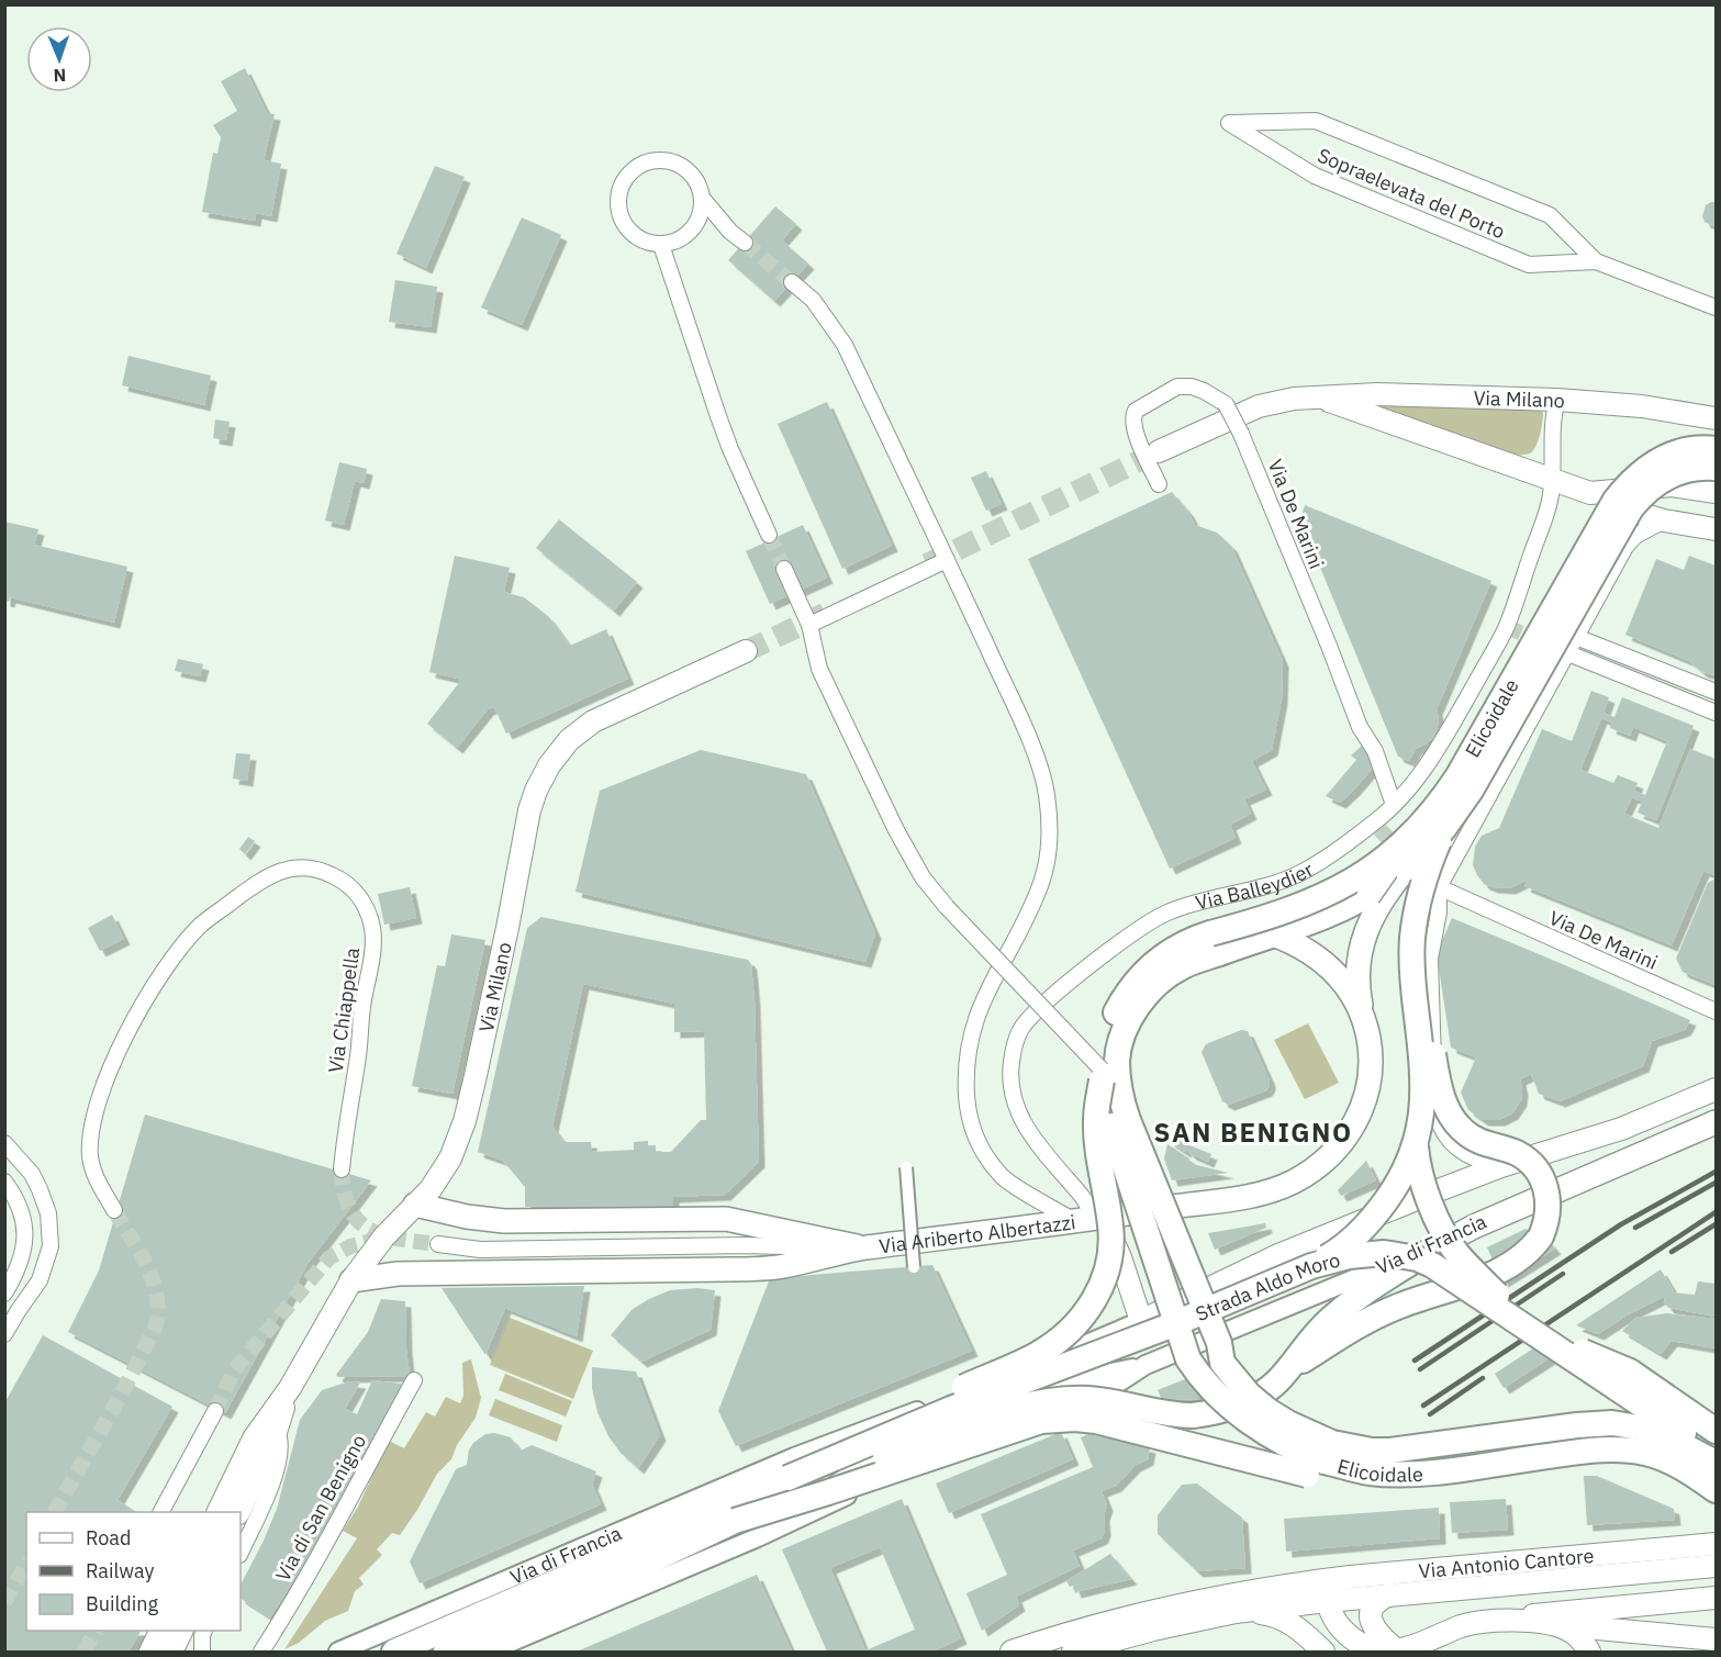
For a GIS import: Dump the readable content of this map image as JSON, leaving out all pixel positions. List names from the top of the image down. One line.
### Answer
{"streets":{"highway":["Elicoidale","Strada Aldo Moro"],"main road":["Via Milano","Via Balleydier","Via Ariberto Albertazzi","Via di Francia","Via Antonio Cantore"],"street":["Sopraelevata del Porto","Via De Marini","Via Chiappella","Via di San Benigno"]},"crossings":[["Via Milano","Via Balleydier"],["Via De Marini","Elicoidale"],["Via De Marini","Via Balleydier"],["Elicoidale","Via Balleydier"],["Elicoidale","Via Ariberto Albertazzi"],["Via Balleydier","Via Ariberto Albertazzi"],["Via Balleydier","Via di Francia"],["Via di Francia","Strada Aldo Moro"]],"districts":["SAN BENIGNO"],"legend":["Road","Railway","Building"],"north":"bottom"}
